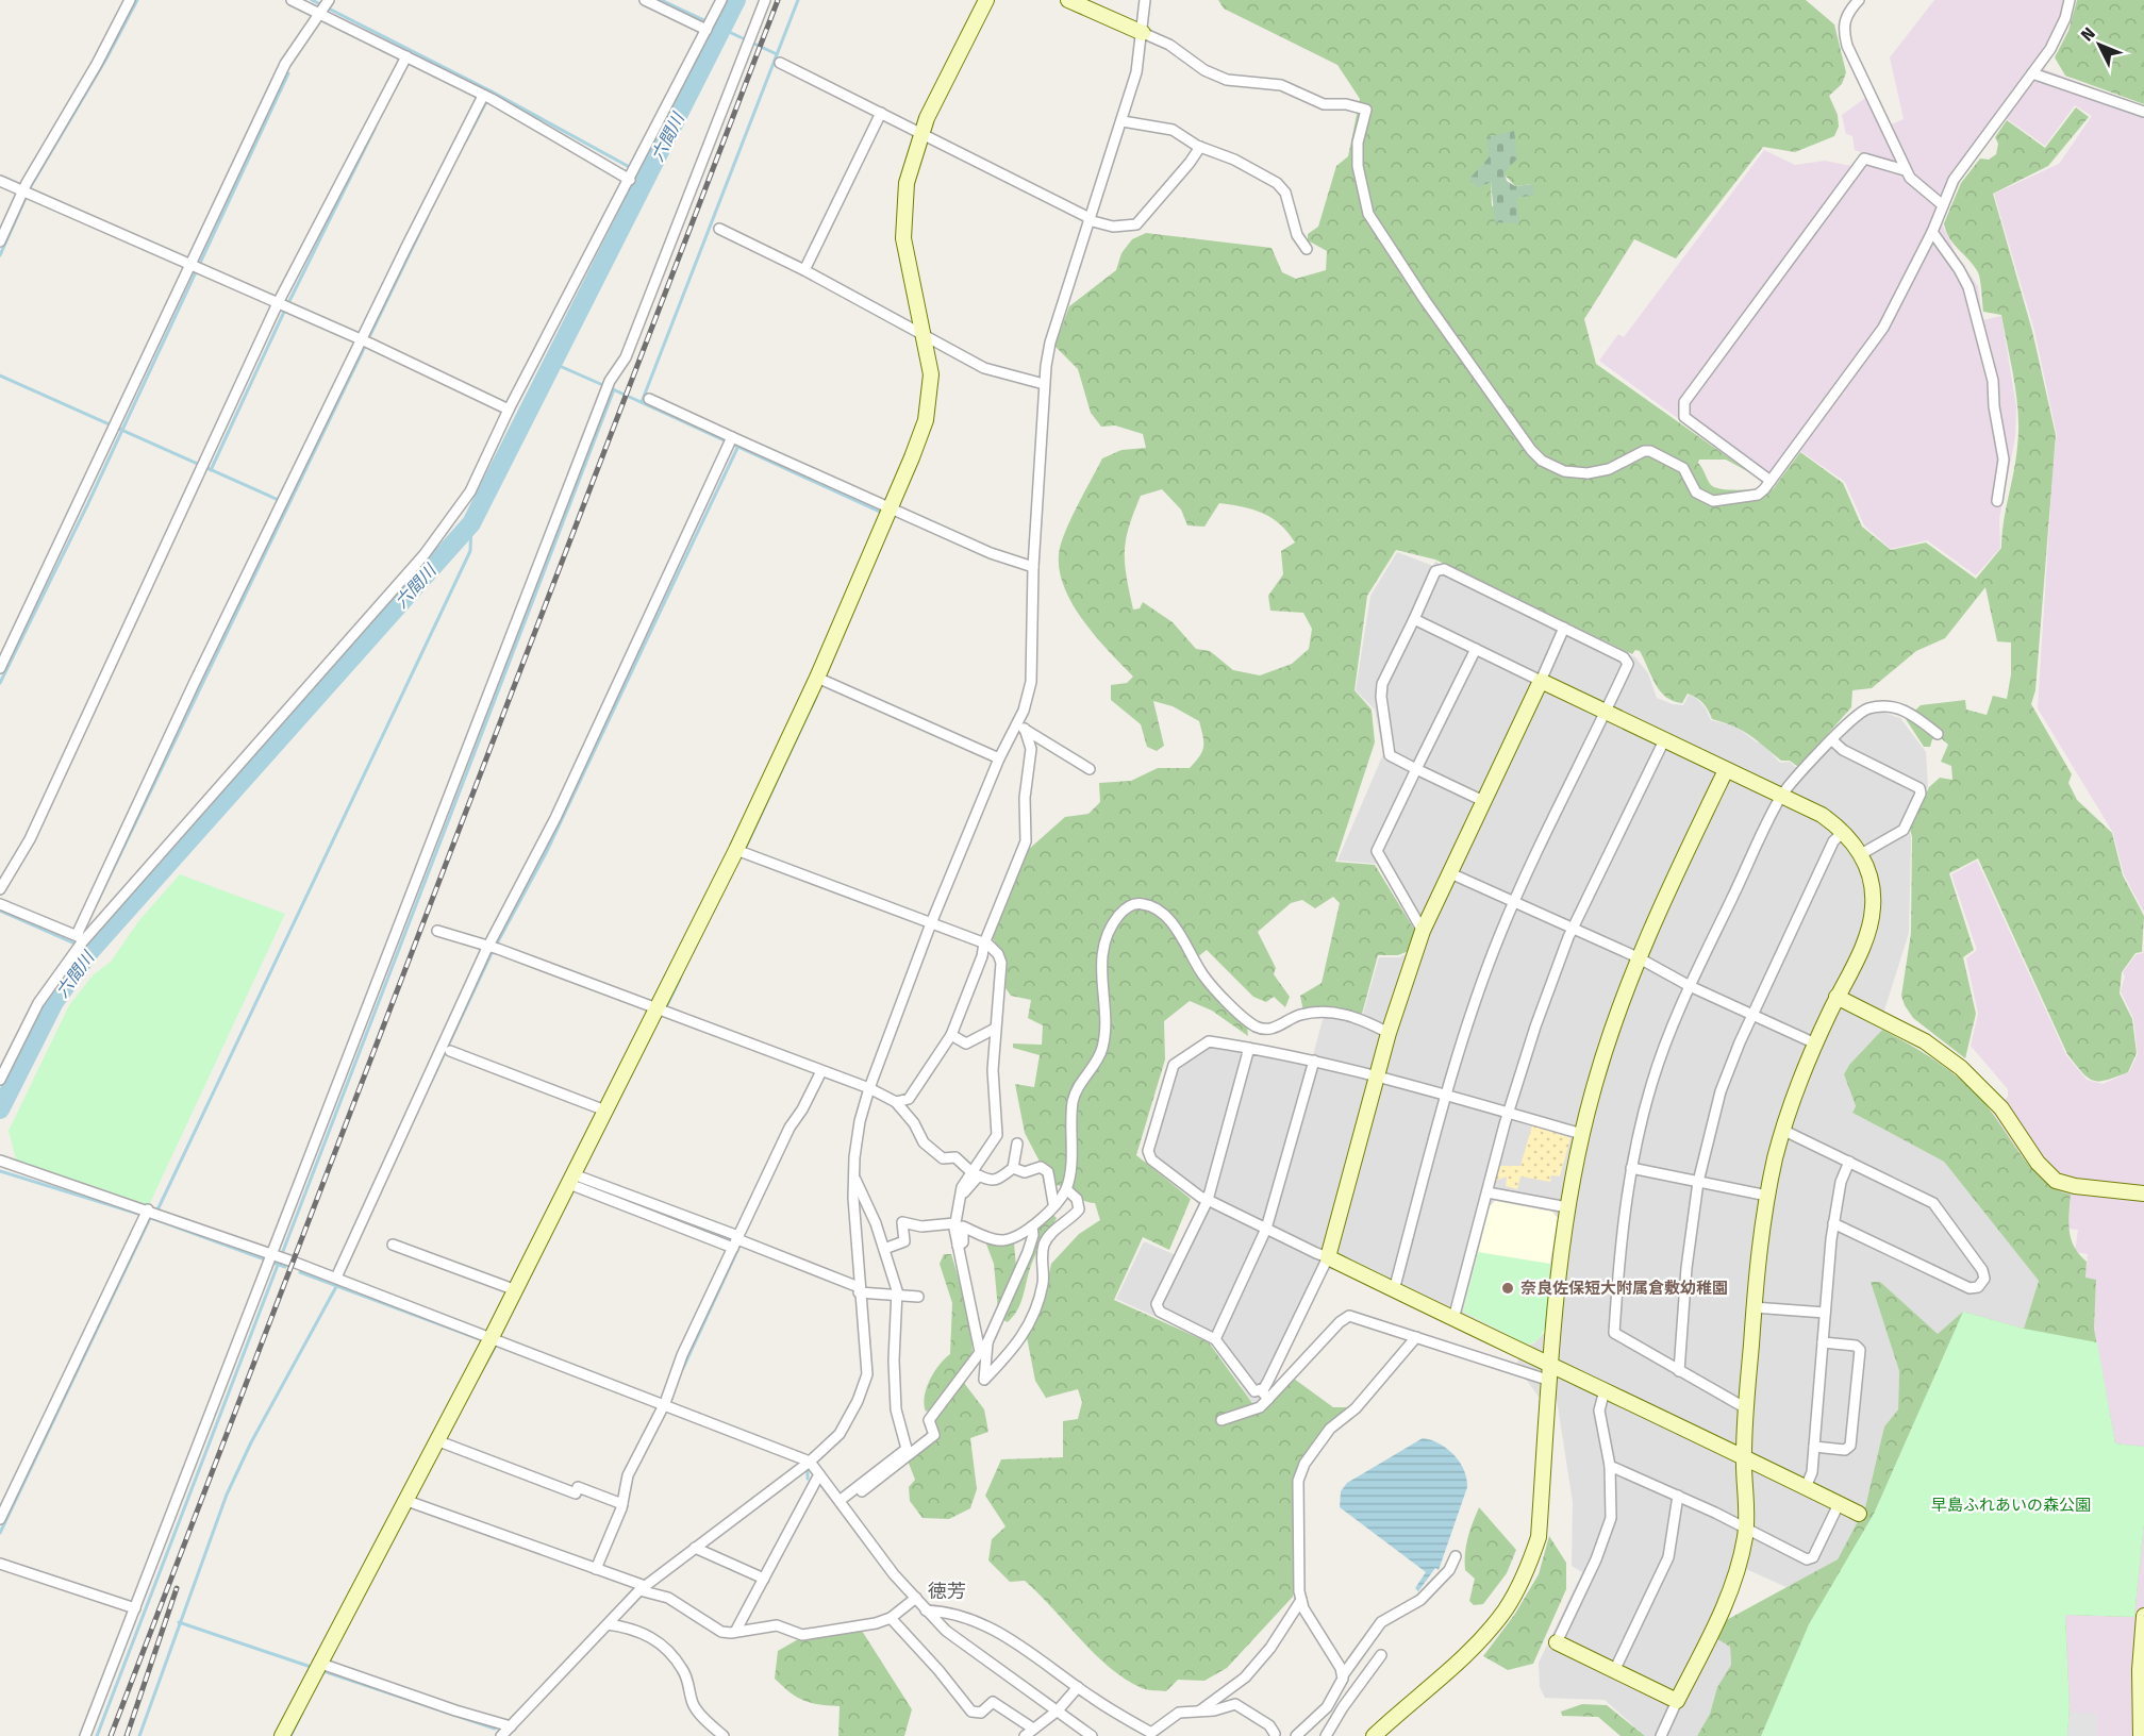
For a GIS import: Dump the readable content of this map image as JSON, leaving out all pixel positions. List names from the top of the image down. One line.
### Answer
{"districts":["徳芳"],"water":["六間川"],"parks":["早島ふれあいの森公園"],"places":["奈良佐保短大附属倉敷幼稚園"],"north":"top left"}
